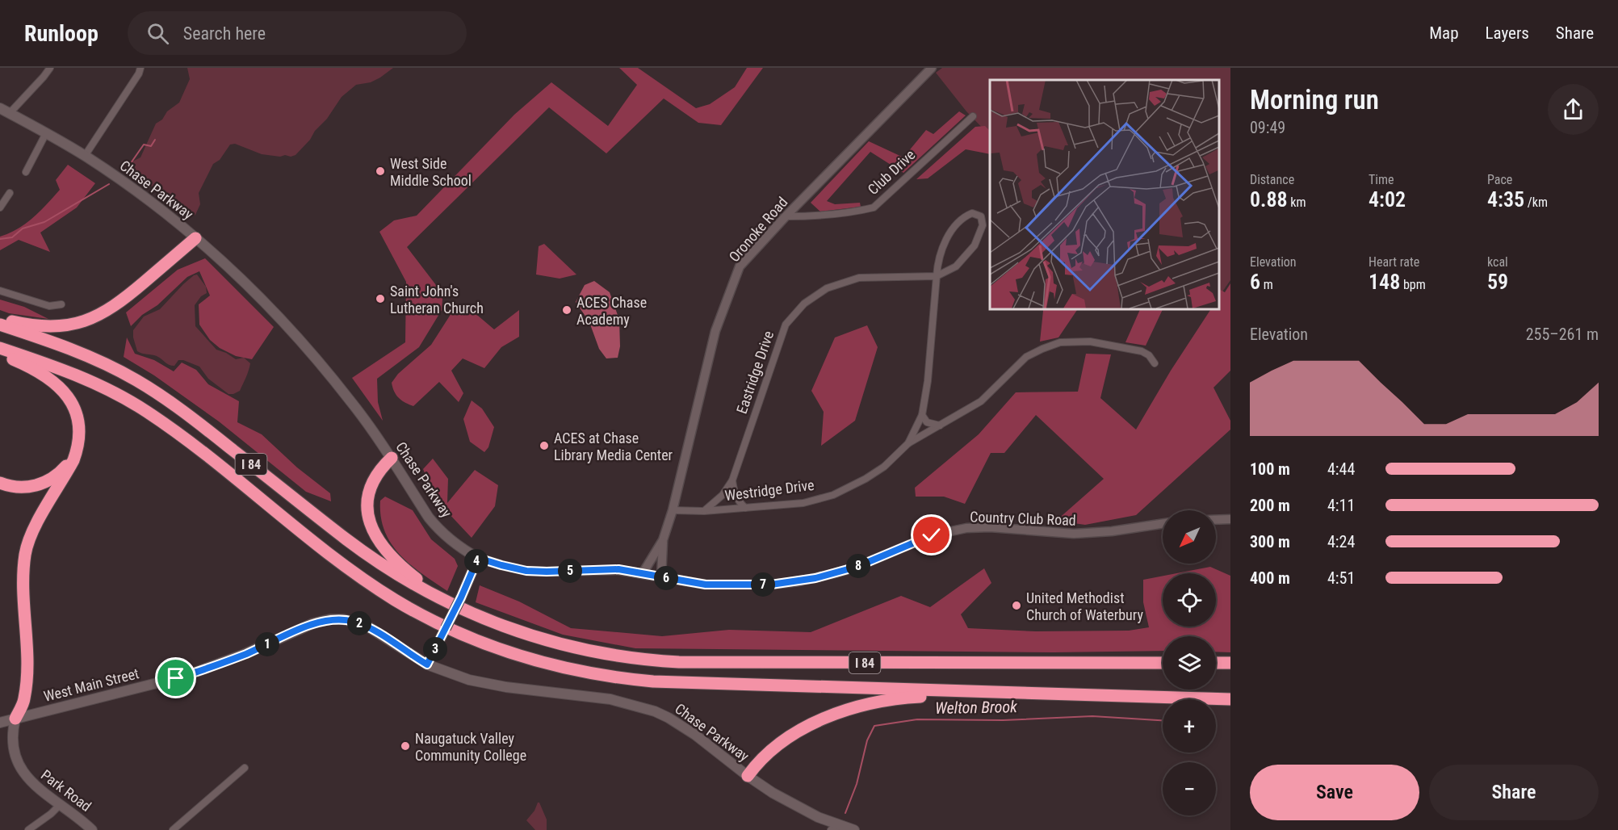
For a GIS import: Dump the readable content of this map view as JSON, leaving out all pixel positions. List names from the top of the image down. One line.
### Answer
{"streets":{"highway":["I 84"],"main road":["Chase Parkway","West Main Street","Park Road"],"street":["Club Drive","Oronoke Road","Eastridge Drive","Westridge Drive","Country Club Road"]},"crossings":[["Club Drive","Oronoke Road"],["Chase Parkway","Country Club Road"],["Chase Parkway","West Main Street"],["Oronoke Road","Westridge Drive"],["Oronoke Road","Country Club Road"],["Eastridge Drive","Westridge Drive"],["West Main Street","Park Road"]],"water":["Welton Brook"],"places":["West Side Middle School","Saint John's Lutheran Church","ACES Chase Academy","ACES at Chase Library Media Center","United Methodist Church of Waterbury","Naugatuck Valley Community College"],"north":"bottom left","page":{"header":"Runloop","search":"Search here","nav":["Map","Layers","Share"],"heading":["Morning run","09:49"],"stats":[["Distance","0.88 km"],["Time","4:02"],["Pace","4:35 /km"],["Elevation","6 m"],["Heart rate","148 bpm"],["kcal","59"]],"chart":["Elevation","255–261 m"],"list":[{"name":"100 m","note":"4:44"},{"name":"200 m","note":"4:11"},{"name":"300 m","note":"4:24"},{"name":"400 m","note":"4:51"}],"map_buttons":["+","−"],"pins":["4","8","5","6","7","2","1","3"],"buttons":["Save","Share"]}}
